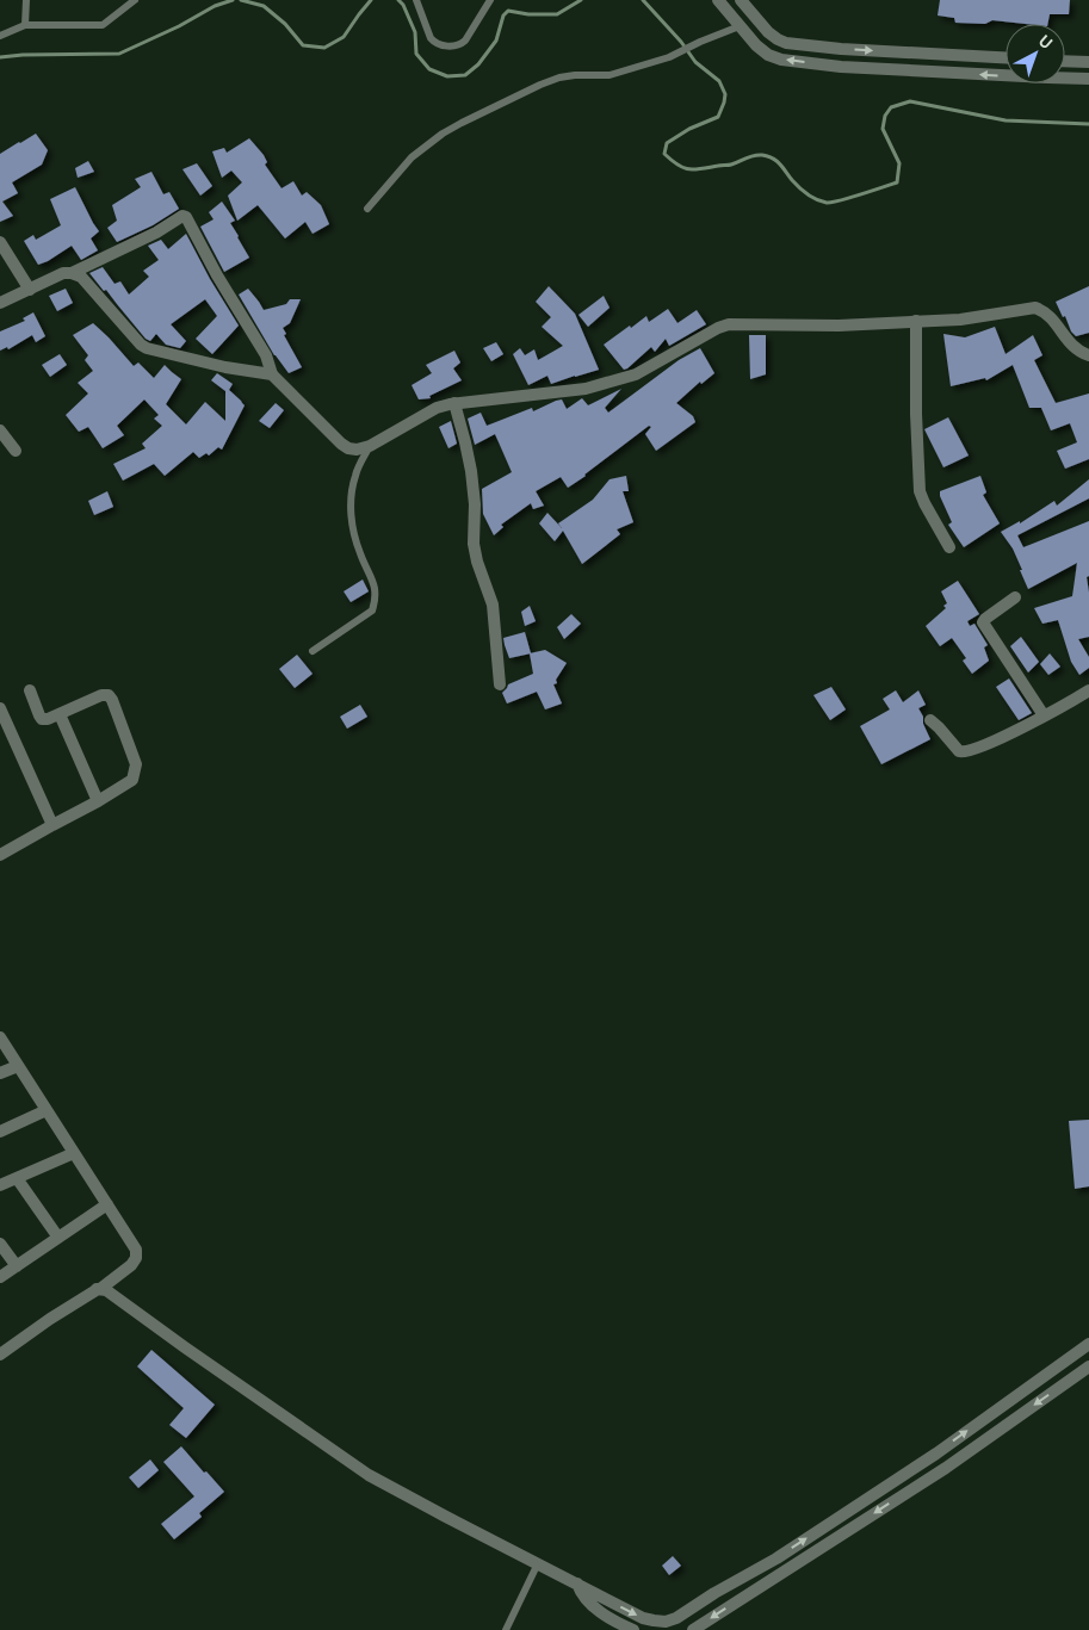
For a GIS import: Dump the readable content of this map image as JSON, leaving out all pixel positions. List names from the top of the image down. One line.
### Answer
{"north":"top right"}
